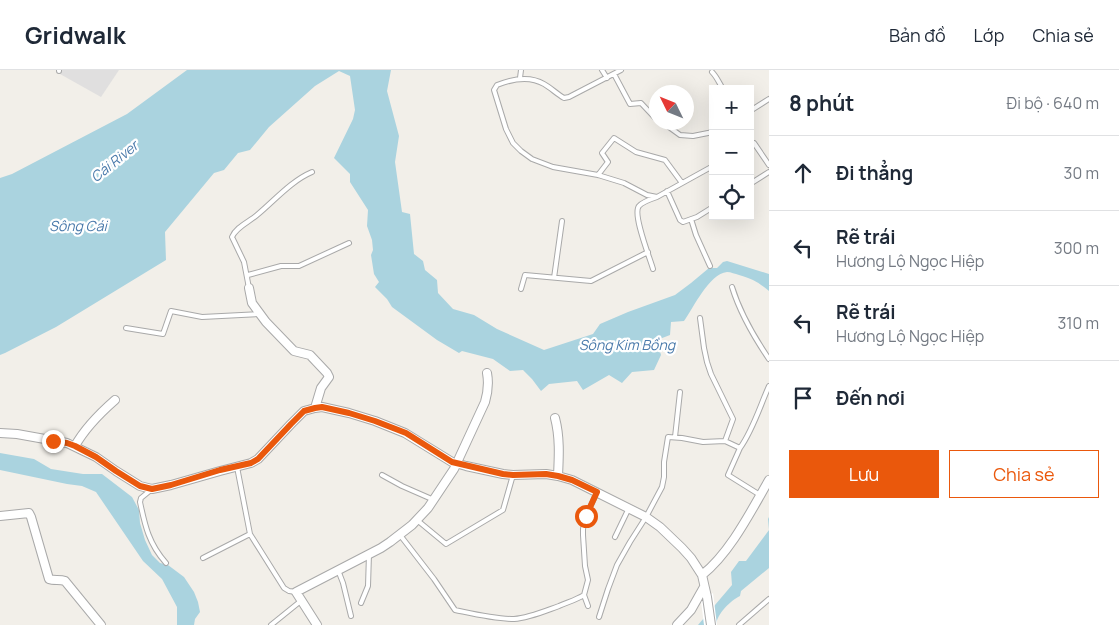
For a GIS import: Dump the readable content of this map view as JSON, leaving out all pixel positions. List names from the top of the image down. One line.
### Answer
{"water":["Cái River","Sông Cái","Sông Kim Bồng"],"north":"top left","page":{"header":"Gridwalk","nav":["Bản đồ","Lớp","Chia sẻ"],"heading":["8 phút","Đi bộ · 640 m"],"map_buttons":["+","−"],"list":[["Đi thẳng","30 m"],["Rẽ trái","Hương Lộ Ngọc Hiệp","300 m"],["Rẽ trái","Hương Lộ Ngọc Hiệp","310 m"],"Đến nơi"],"buttons":["Lưu","Chia sẻ"]}}
